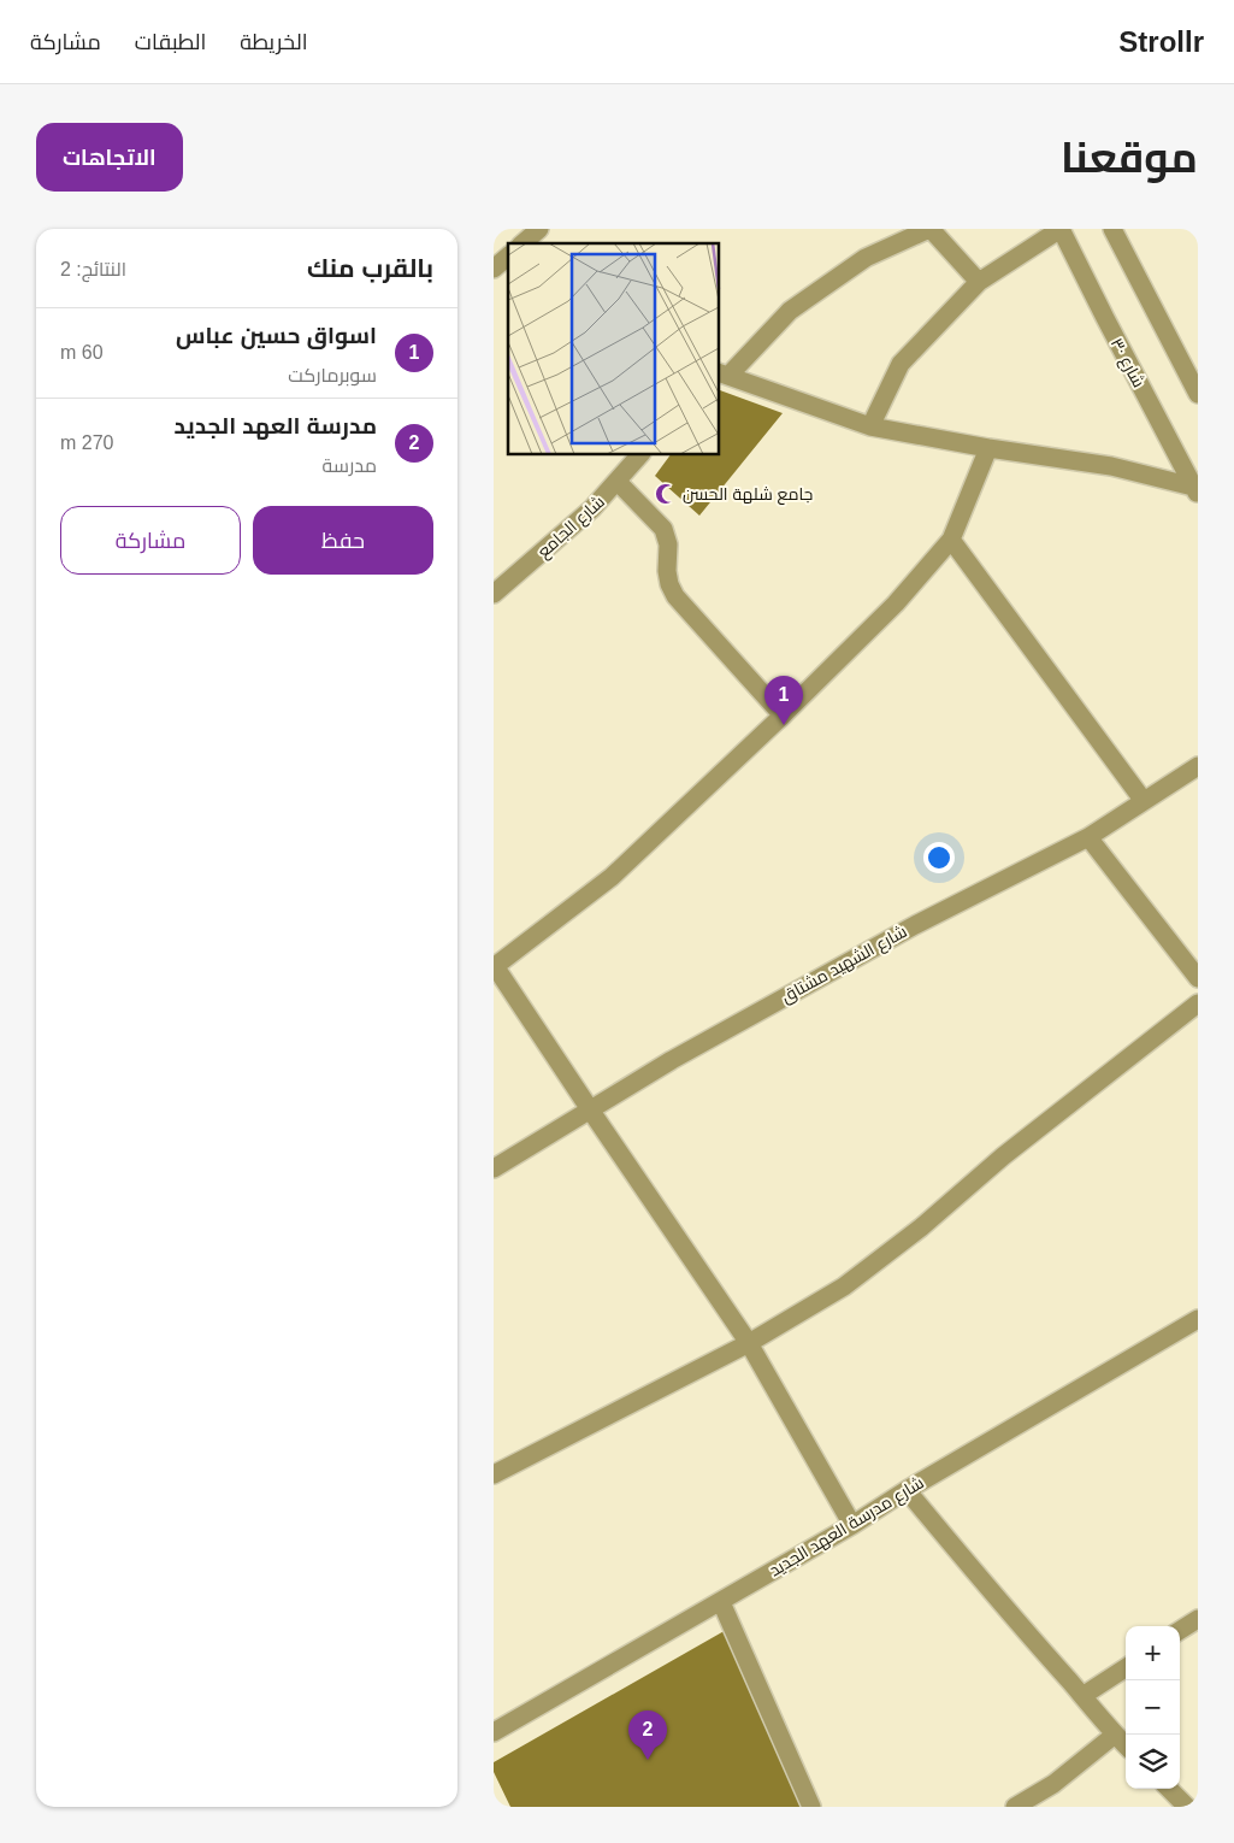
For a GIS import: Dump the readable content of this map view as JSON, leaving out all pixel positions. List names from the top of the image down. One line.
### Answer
{"streets":{"street":["شارع ٣٠","شارع الجامع","شارع الشهيد مشتاق","شارع مدرسة العهد الجديد"]},"places":{"mosque":["جامع شلهة الحسن"]},"page":{"header":"Strollr","nav":["الخريطة","الطبقات","مشاركة"],"title":"موقعنا","buttons":["الاتجاهات",["حفظ","مشاركة"]],"heading":["بالقرب منك","النتائج: 2"],"list":[{"mark":"1","name":"اسواق حسين عباس","note":"سوبرماركت","value":"60 m"},{"mark":"2","name":"مدرسة العهد الجديد","note":"مدرسة","value":"270 m"}],"pins":["1","2"],"map_buttons":["+","−"]}}
